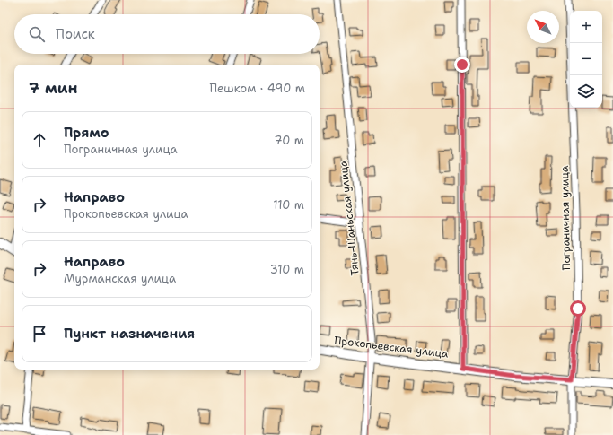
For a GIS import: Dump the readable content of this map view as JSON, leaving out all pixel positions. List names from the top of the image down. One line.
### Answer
{"streets":{"main road":["Прокопьевская улица"],"street":["Тянь-Шаньская улица","Пограничная улица"]},"crossings":[["Тянь-Шаньская улица","Прокопьевская улица"],["Пограничная улица","Прокопьевская улица"]],"north":"top left","page":{"map_buttons":["+","−"],"search":"Поиск","heading":["7 мин","Пешком · 490 m"],"list":[["Прямо","Пограничная улица","70 m"],["Направо","Прокопьевская улица","110 m"],["Направо","Мурманская улица","310 m"],"Пункт назначения"]}}
